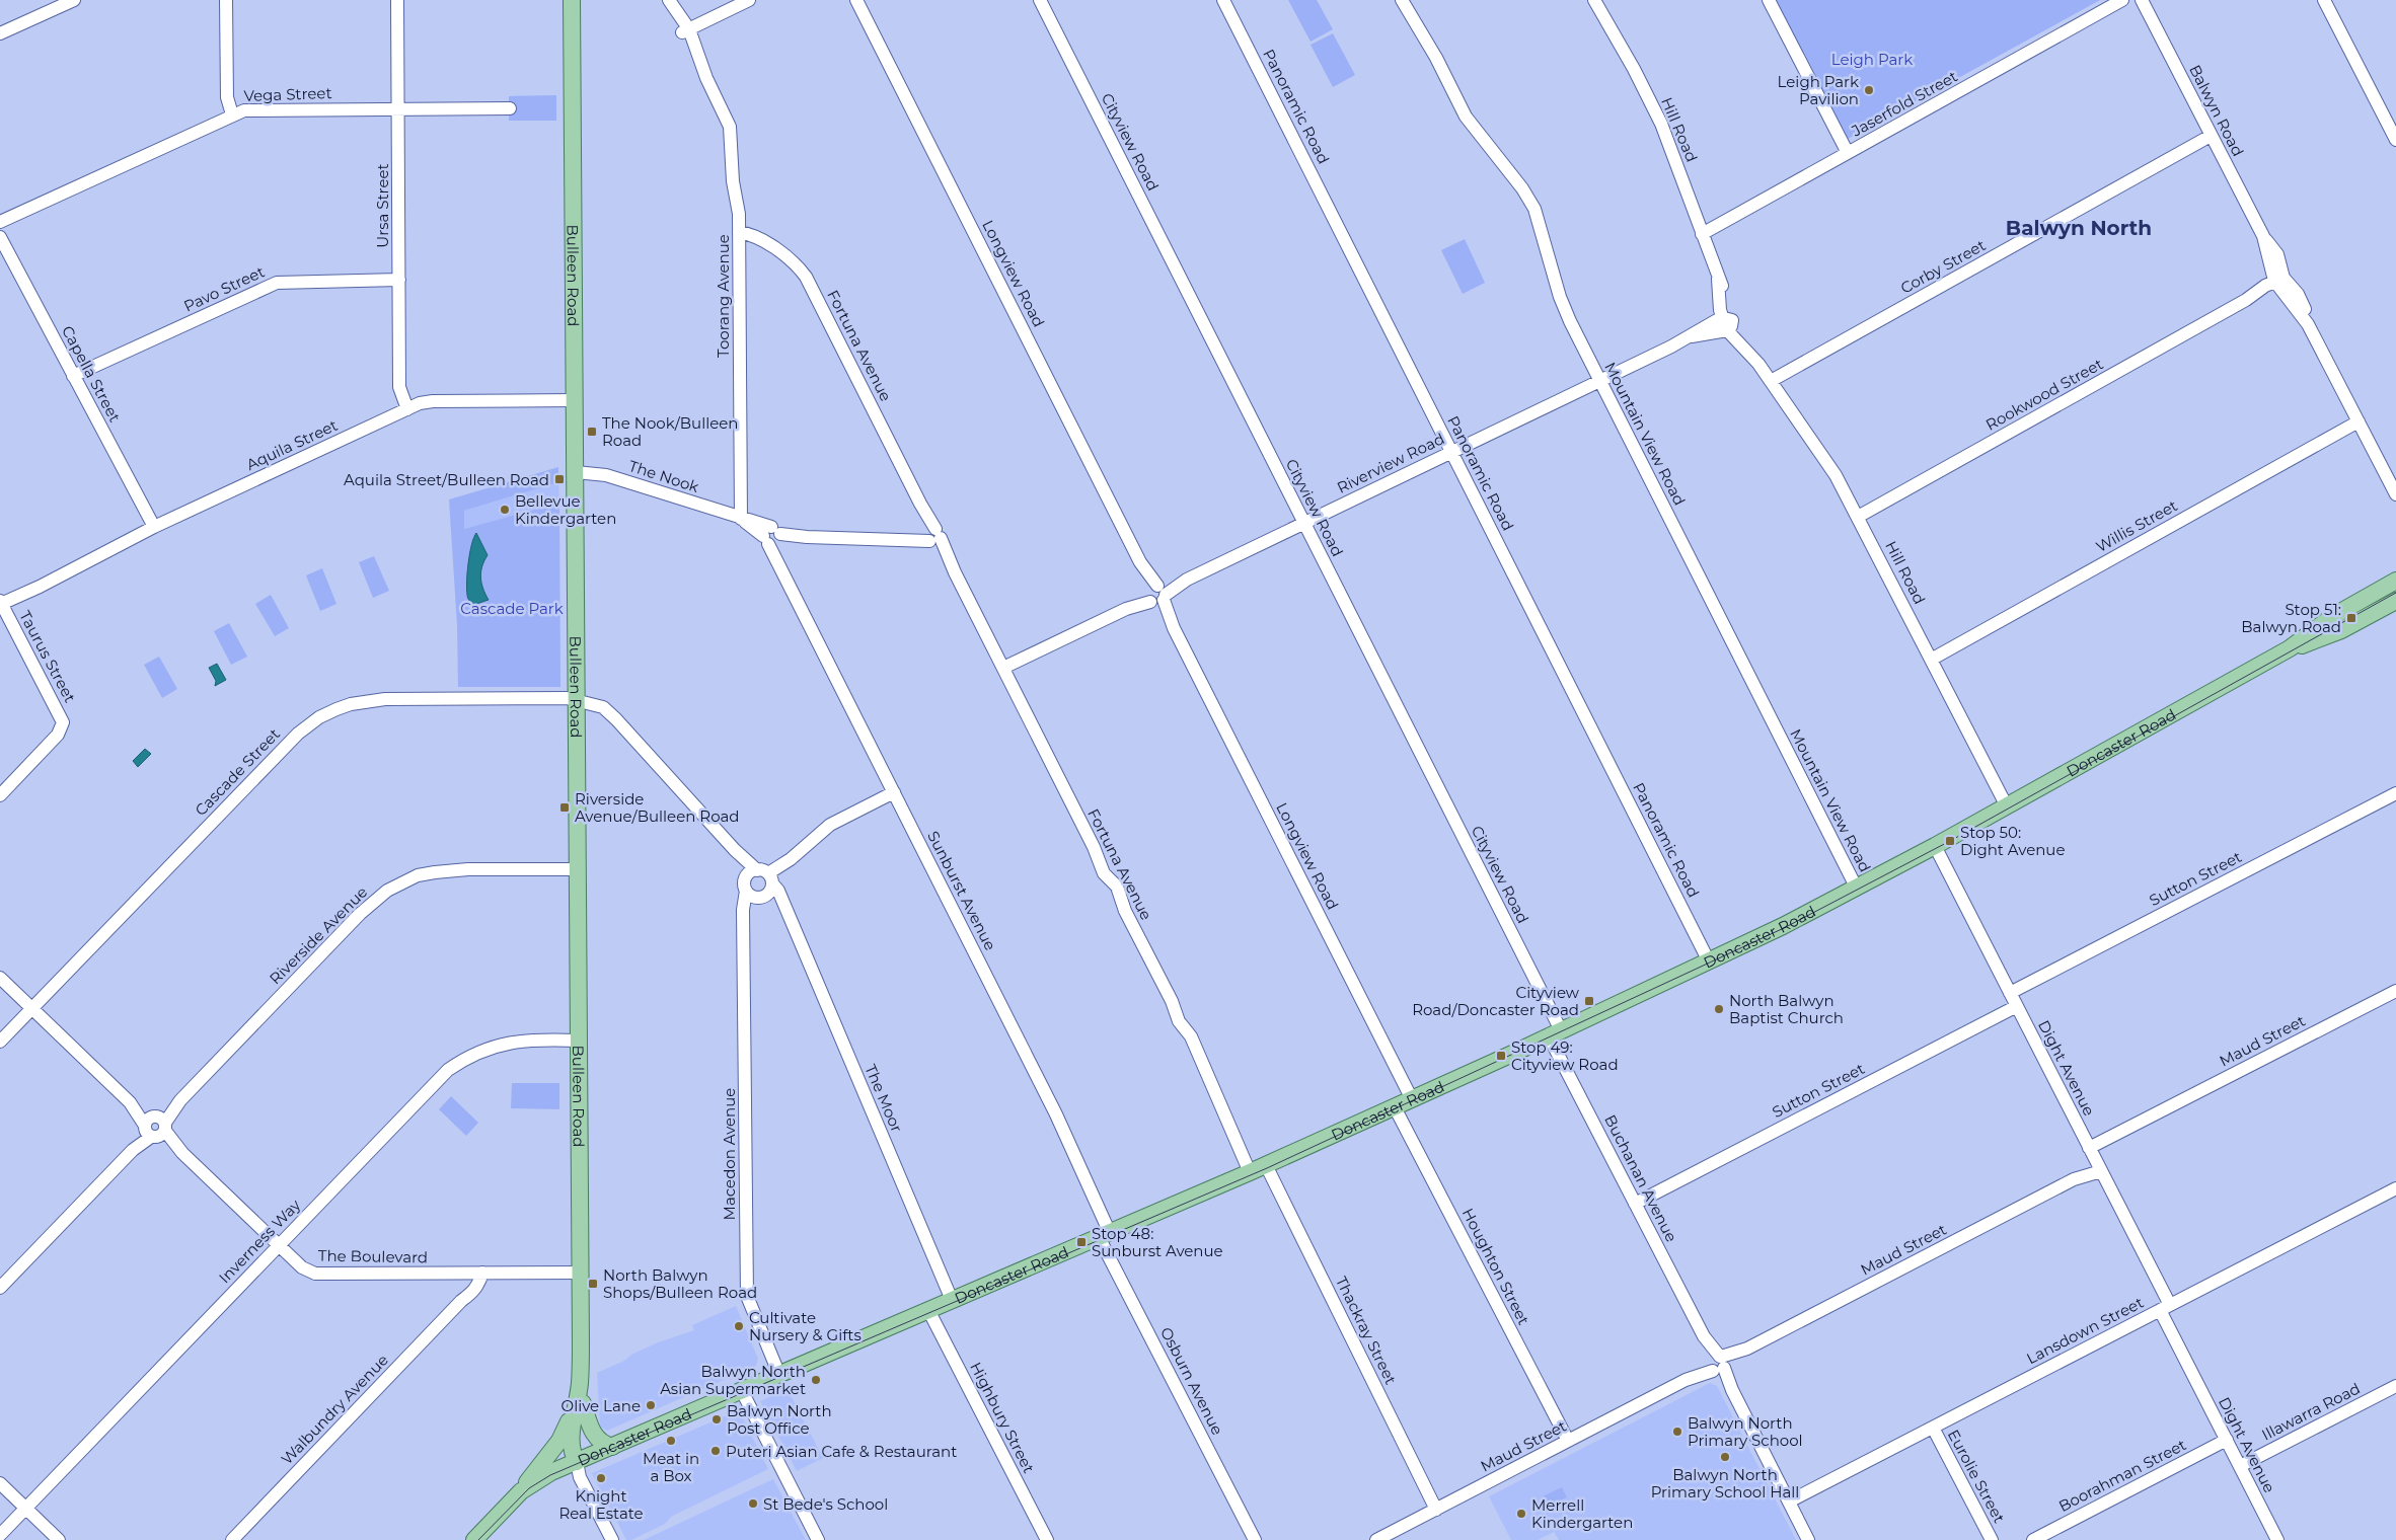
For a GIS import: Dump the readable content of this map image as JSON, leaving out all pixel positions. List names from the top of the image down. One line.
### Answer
{"streets":{"main road":["Bulleen Road","Doncaster Road"],"street":["Vega Street","Jaserfold Street","Panoramic Road","Balwyn Road","Hill Road","Cityview Road","Ursa Street","Corby Street","Longview Road","Pavo Street","Toorang Avenue","Fortuna Avenue","Capella Street","Rookwood Street","Mountain View Road","Aquila Street","Riverview Road","The Nook","Willis Street","Taurus Street","Cascade Street","Sutton Street","Sunburst Avenue","Riverside Avenue","Maud Street","Dight Avenue","The Moor","Macedon Avenue","Buchanan Avenue","Inverness Way","The Boulevard","Houghton Street","Thackray Street","Lansdown Street","Osburn Avenue","Walbundry Avenue","Illawarra Road","Highbury Street","Boorahman Street","Eurolie Street"]},"crossings":[["Vega Street","Ursa Street"],["Jaserfold Street","Hill Road"],["Panoramic Road","Riverview Road"],["Panoramic Road","Doncaster Road"],["Balwyn Road","Corby Street"],["Balwyn Road","Rookwood Street"],["Balwyn Road","Willis Street"],["Hill Road","Corby Street"],["Hill Road","Rookwood Street"],["Hill Road","Riverview Road"],["Hill Road","Willis Street"],["Hill Road","Doncaster Road"],["Cityview Road","Riverview Road"],["Cityview Road","Doncaster Road"],["Cityview Road","Buchanan Avenue"],["Ursa Street","Pavo Street"],["Ursa Street","Aquila Street"],["Longview Road","Riverview Road"],["Longview Road","Doncaster Road"],["Bulleen Road","Aquila Street"],["Bulleen Road","The Nook"],["Bulleen Road","Doncaster Road"],["Bulleen Road","Cascade Street"],["Bulleen Road","Riverside Avenue"],["Bulleen Road","Macedon Avenue"],["Bulleen Road","Inverness Way"],["Bulleen Road","The Boulevard"],["Pavo Street","Capella Street"],["Toorang Avenue","Fortuna Avenue"],["Toorang Avenue","The Nook"],["Fortuna Avenue","Riverview Road"],["Fortuna Avenue","Doncaster Road"],["Capella Street","Aquila Street"],["Mountain View Road","Riverview Road"],["Mountain View Road","Doncaster Road"],["Aquila Street","Taurus Street"],["The Nook","Sunburst Avenue"],["Doncaster Road","Sunburst Avenue"],["Doncaster Road","Dight Avenue"],["Doncaster Road","The Moor"],["Doncaster Road","Macedon Avenue"],["Doncaster Road","Buchanan Avenue"],["Doncaster Road","Houghton Street"],["Doncaster Road","Thackray Street"],["Doncaster Road","Osburn Avenue"],["Doncaster Road","Highbury Street"],["Cascade Street","Macedon Avenue"],["Cascade Street","The Boulevard"],["Sutton Street","Dight Avenue"],["Sutton Street","Buchanan Avenue"],["Sunburst Avenue","Osburn Avenue"],["Riverside Avenue","The Boulevard"],["Maud Street","Dight Avenue"],["Maud Street","Buchanan Avenue"],["Maud Street","Houghton Street"],["Maud Street","Thackray Street"],["Dight Avenue","Lansdown Street"],["Dight Avenue","Illawarra Road"],["Dight Avenue","Boorahman Street"],["The Moor","Macedon Avenue"],["Buchanan Avenue","Lansdown Street"],["Inverness Way","The Boulevard"],["The Boulevard","Walbundry Avenue"],["Lansdown Street","Eurolie Street"]],"districts":["Balwyn North"],"parks":["Leigh Park","Cascade Park"],"places":{"other":["Leigh Park Pavilion","Bellevue Kindergarten","North Balwyn Baptist Church","Cultivate Nursery & Gifts","Balwyn North Asian Supermarket","Olive Lane","Balwyn North Post Office","Balwyn North Primary School","Meat in a Box","Puteri Asian Cafe & Restaurant","Balwyn North Primary School Hall","Knight Real Estate","St Bede's School","Merrell Kindergarten"],"transit":["The Nook/Bulleen Road","Aquila Street/Bulleen Road","Stop 51: Balwyn Road","Riverside Avenue/Bulleen Road","Stop 50: Dight Avenue","Cityview Road/Doncaster Road","Stop 49: Cityview Road","Stop 48: Sunburst Avenue","North Balwyn Shops/Bulleen Road"]}}
